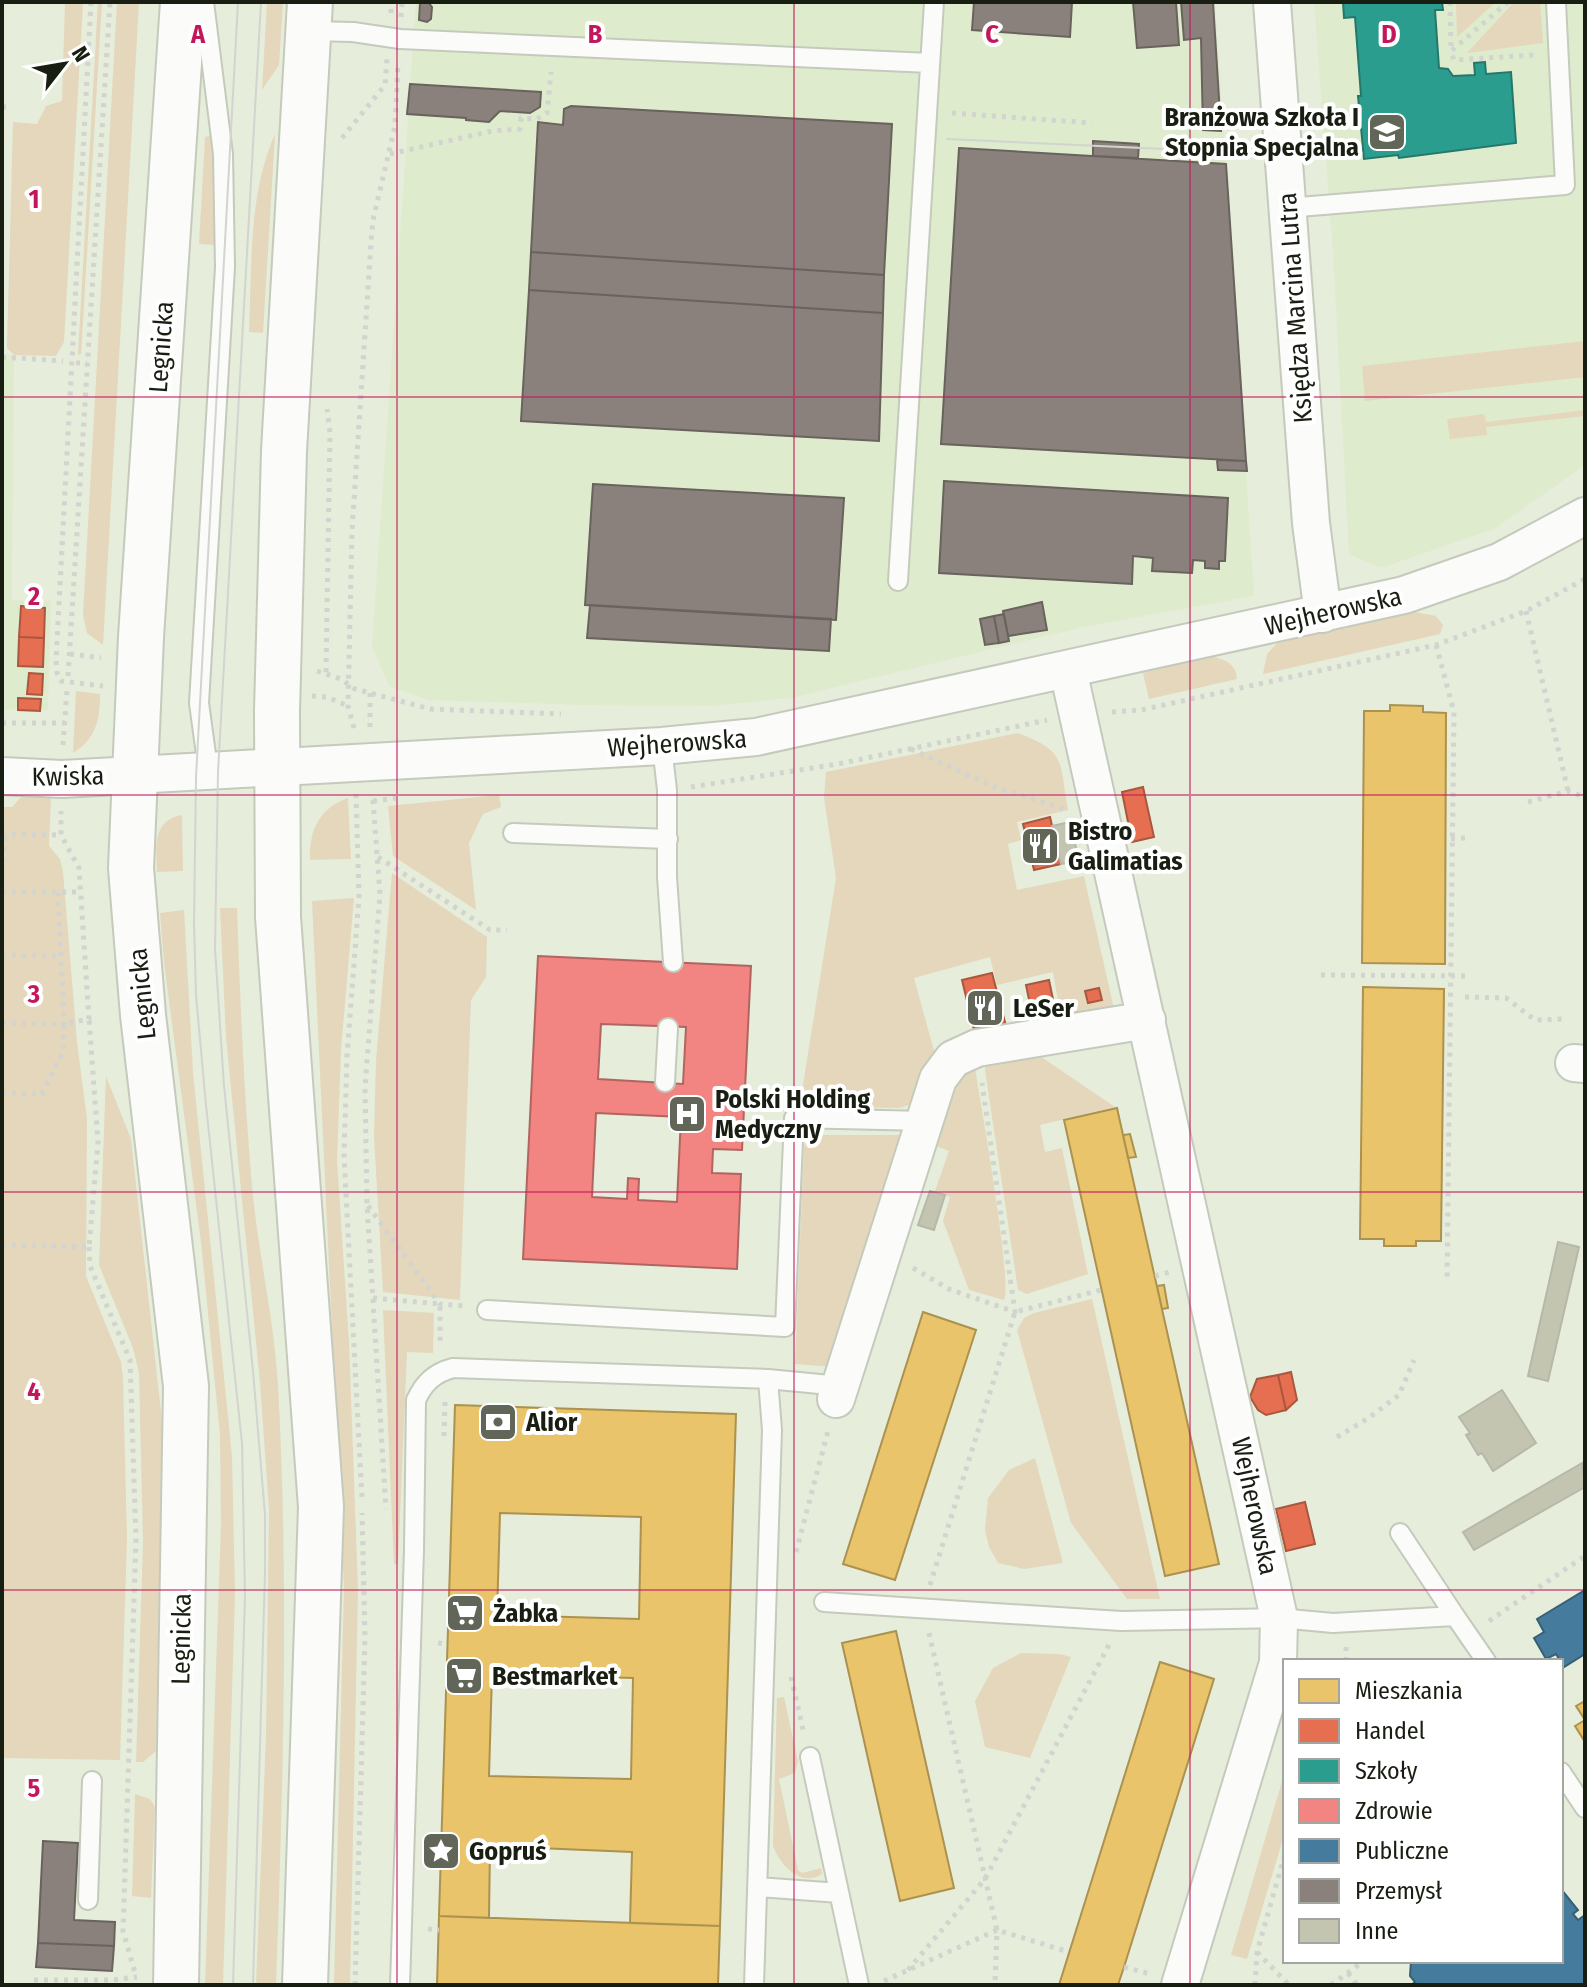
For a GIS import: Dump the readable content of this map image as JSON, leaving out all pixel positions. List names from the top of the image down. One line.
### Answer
{"streets":{"main road":["Legnicka"],"street":["Księdza Marcina Lutra","Wejherowska","Kwiska"]},"crossings":[["Księdza Marcina Lutra","Wejherowska"],["Legnicka","Kwiska"],["Wejherowska","Kwiska"]],"places":{"school or university":["Branżowa Szkoła I Stopnia Specjalna"],"restaurant":["Bistro Galimatias","LeSer"],"hospital":["Polski Holding Medyczny"],"bank":["Alior"],"supermarket":["Żabka","Bestmarket"],"place":["Gopruś"]},"legend":["Mieszkania","Handel","Szkoły","Zdrowie","Publiczne","Przemysł","Inne"],"north":"top right","grid":{"columns":["A","B","C","D"],"rows":["1","2","3","4","5"]}}
